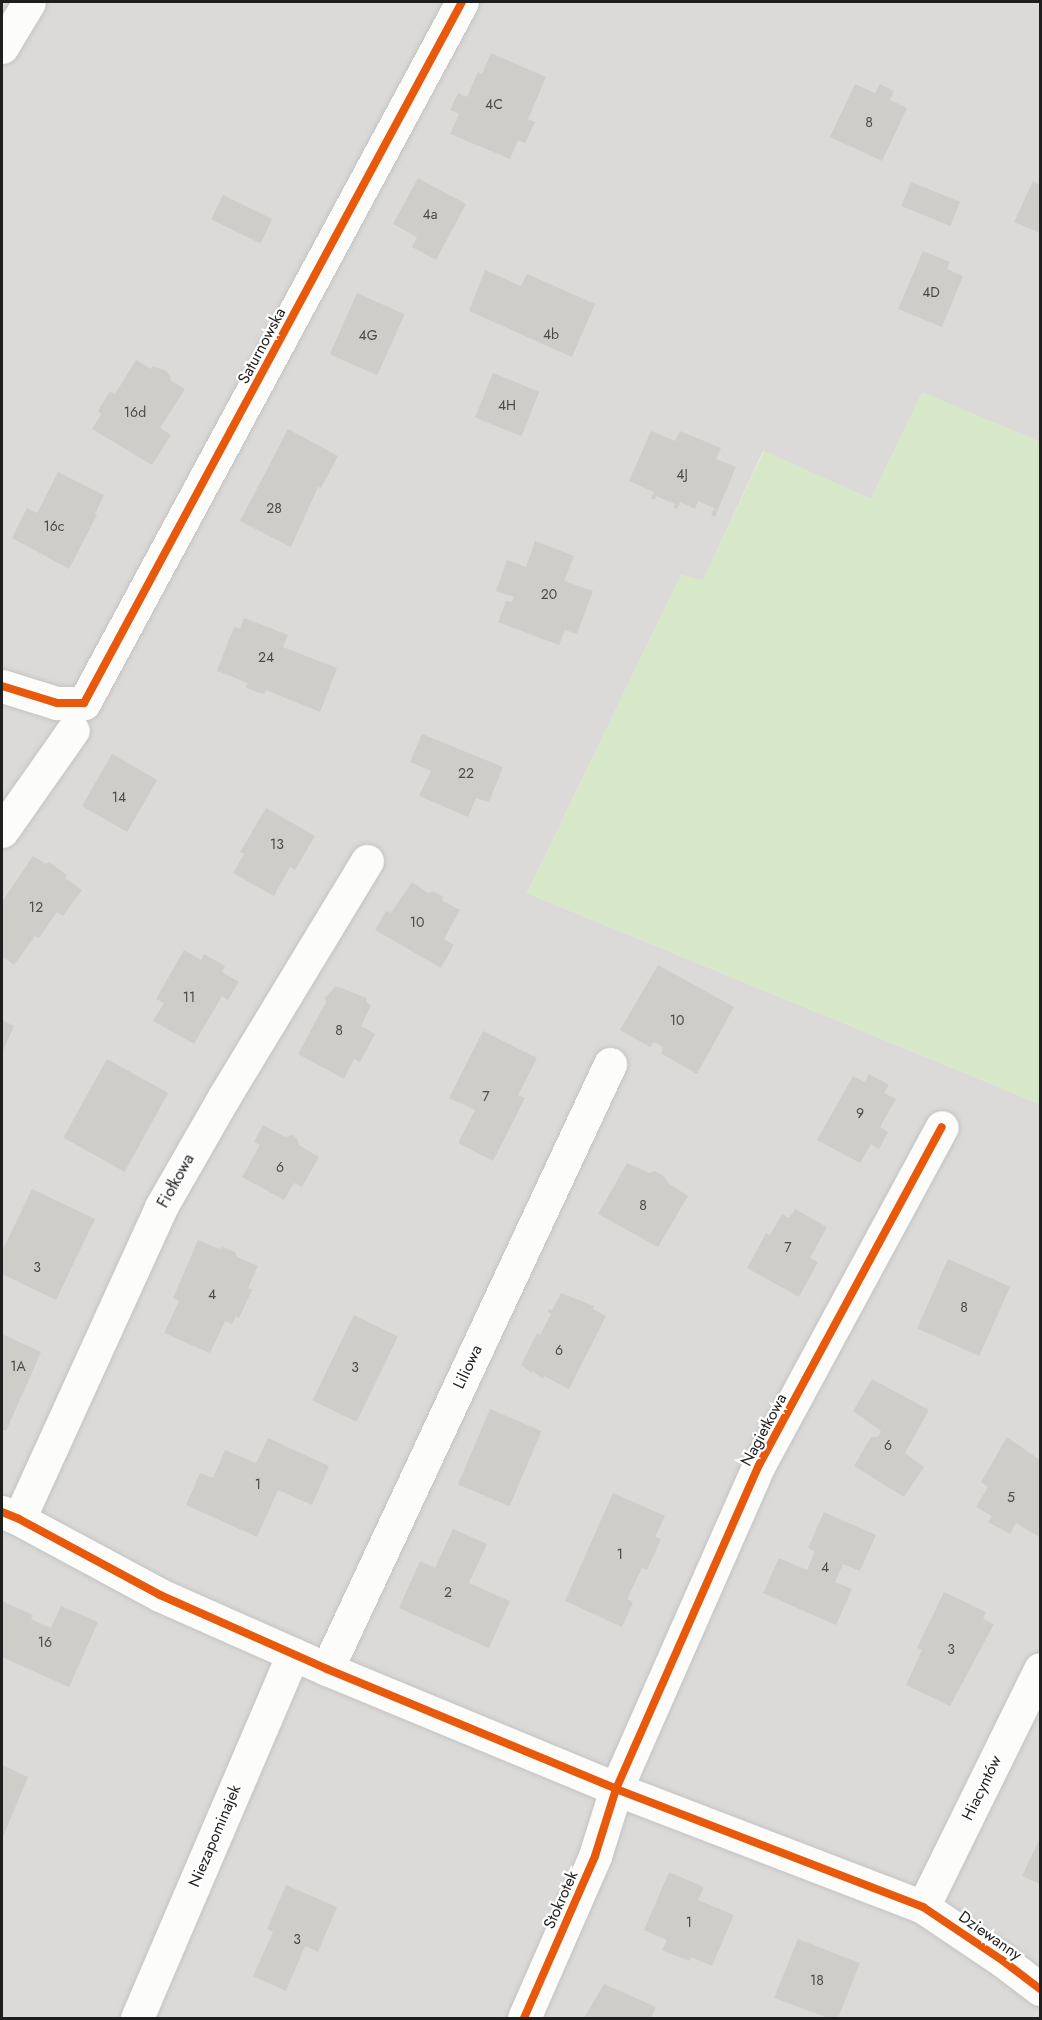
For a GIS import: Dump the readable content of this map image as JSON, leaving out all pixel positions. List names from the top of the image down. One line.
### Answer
{"streets":{"street":["Saturnowska","Fiołkowa","Liliowa","Nagietkowa","Hiacyntów","Niezapominajek","Stokrotek","Dziewanny"]},"crossings":[["Fiołkowa","Dziewanny"],["Liliowa","Dziewanny"],["Nagietkowa","Stokrotek"],["Nagietkowa","Dziewanny"],["Hiacyntów","Dziewanny"],["Niezapominajek","Dziewanny"],["Stokrotek","Dziewanny"]],"house_numbers":["4C","8","4a","4D","4b","4G","4H","16d","4J","28","16c","20","24","22","14","13","12","10","11","10","8","7","9","6","8","7","3","4","8","6","1A","3","6","1","5","1","4","2","16","3","1","3","18"]}
